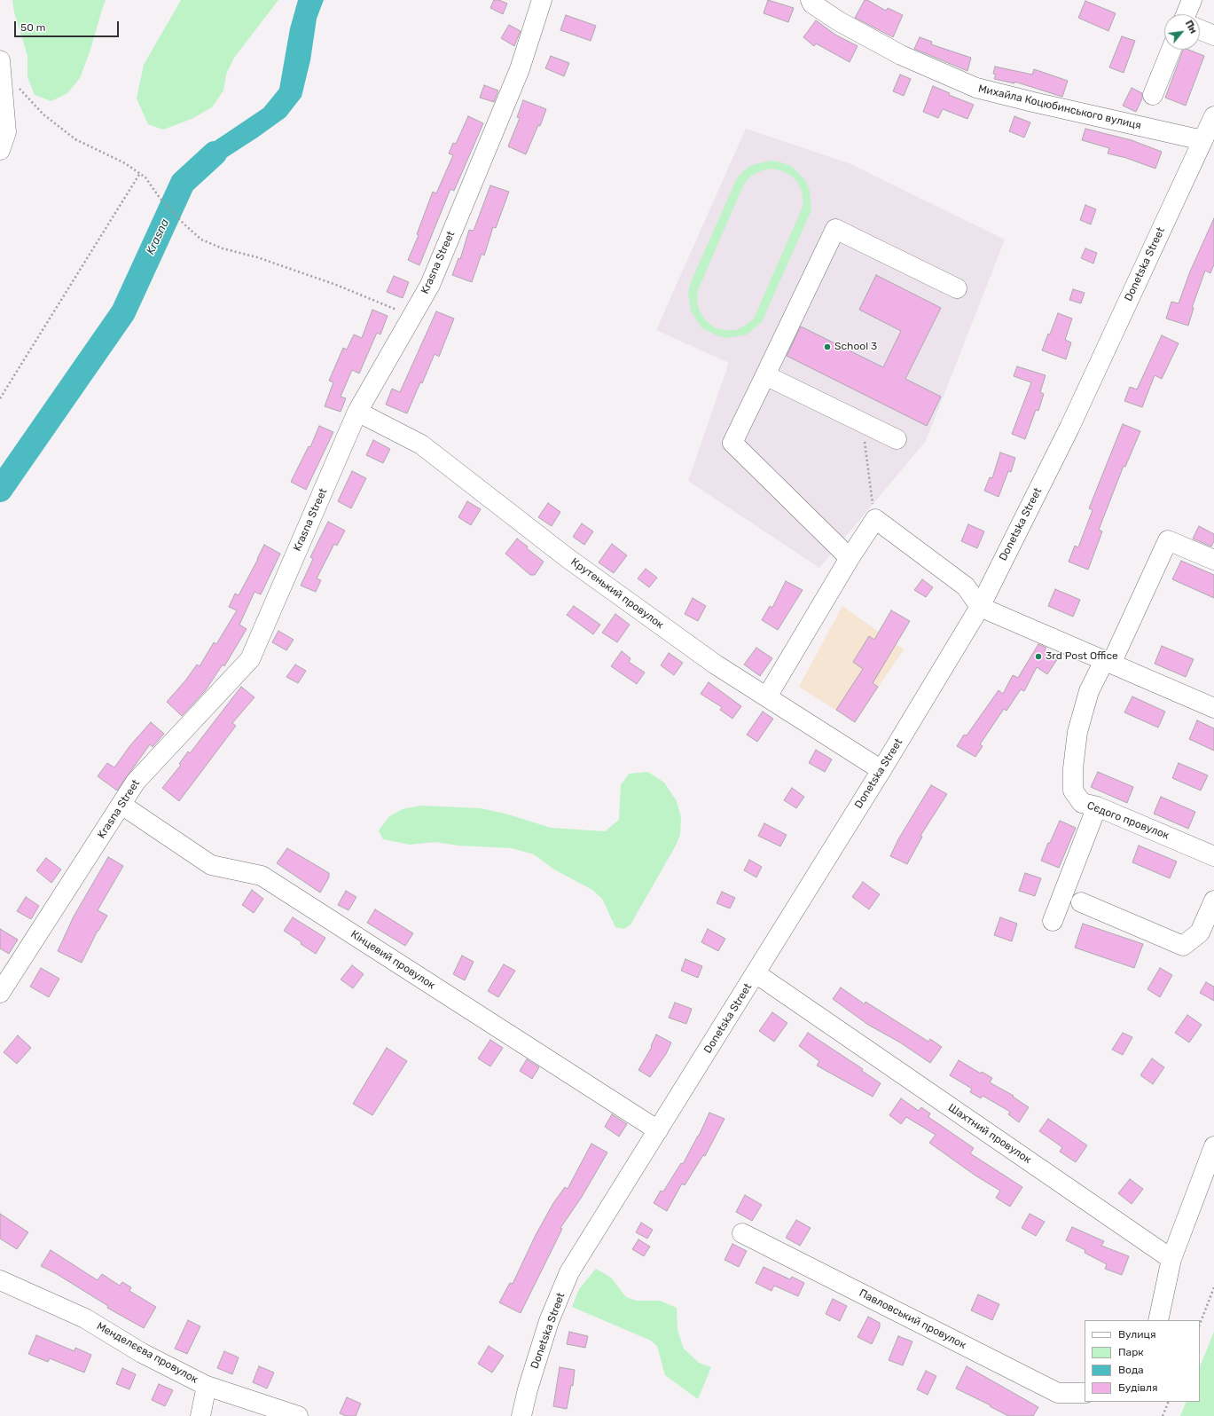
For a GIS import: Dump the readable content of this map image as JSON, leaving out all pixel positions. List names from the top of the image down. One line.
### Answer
{"streets":{"street":["Михайла Коцюбинського вулиця","Krasna Street","Donetska Street","Крутенький провулок","Сєдого провулок","Кінцевий провулок","Шахтний провулок","Павловський провулок","Менделєєва провулок"]},"crossings":[["Михайла Коцюбинського вулиця","Donetska Street"],["Krasna Street","Крутенький провулок"],["Krasna Street","Кінцевий провулок"],["Donetska Street","Крутенький провулок"],["Donetska Street","Кінцевий провулок"],["Donetska Street","Шахтний провулок"]],"water":["Krasna"],"places":["School 3","3rd Post Office"],"legend":["Вулиця","Парк","Вода","Будівля"],"scale_bar":"50 m","north":"top right"}
